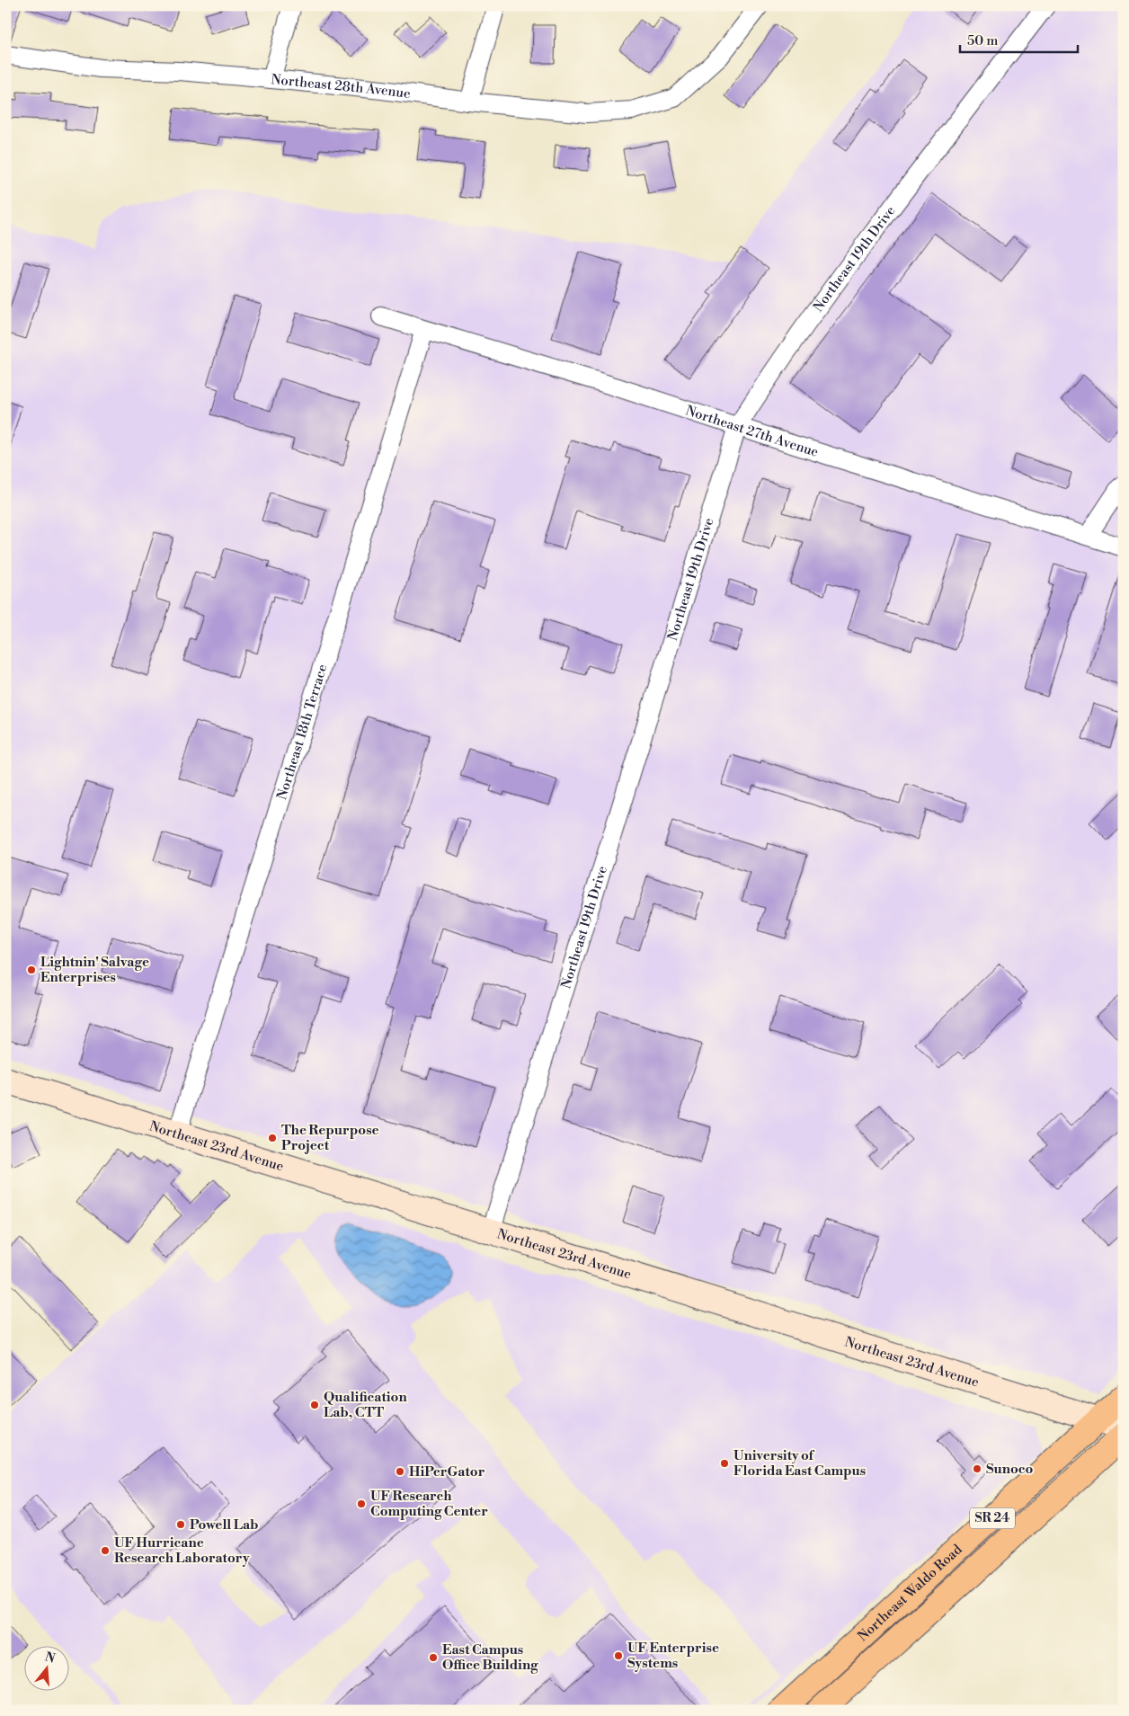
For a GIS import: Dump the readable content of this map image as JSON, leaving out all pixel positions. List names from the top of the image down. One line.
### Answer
{"streets":{"highway":["SR 24","Northeast Waldo Road"],"main road":["Northeast 23rd Avenue"],"street":["Northeast 28th Avenue","Northeast 19th Drive","Northeast 27th Avenue","Northeast 18th Terrace"]},"crossings":[["Northeast 19th Drive","Northeast 27th Avenue"],["Northeast 19th Drive","Northeast 23rd Avenue"],["Northeast 27th Avenue","Northeast 18th Terrace"],["Northeast 18th Terrace","Northeast 23rd Avenue"],["Northeast 23rd Avenue","SR 24"],["Northeast 23rd Avenue","Northeast Waldo Road"],["SR 24","Northeast Waldo Road"]],"places":["Lightnin' Salvage Enterprises","The Repurpose Project","Qualification Lab, CTT","University of Florida East Campus","Sunoco","HiPerGator","UF Research Computing Center","Powell Lab","UF Hurricane Research Laboratory","UF Enterprise Systems","East Campus Office Building"],"scale_bar":"50 m","north":"top"}
